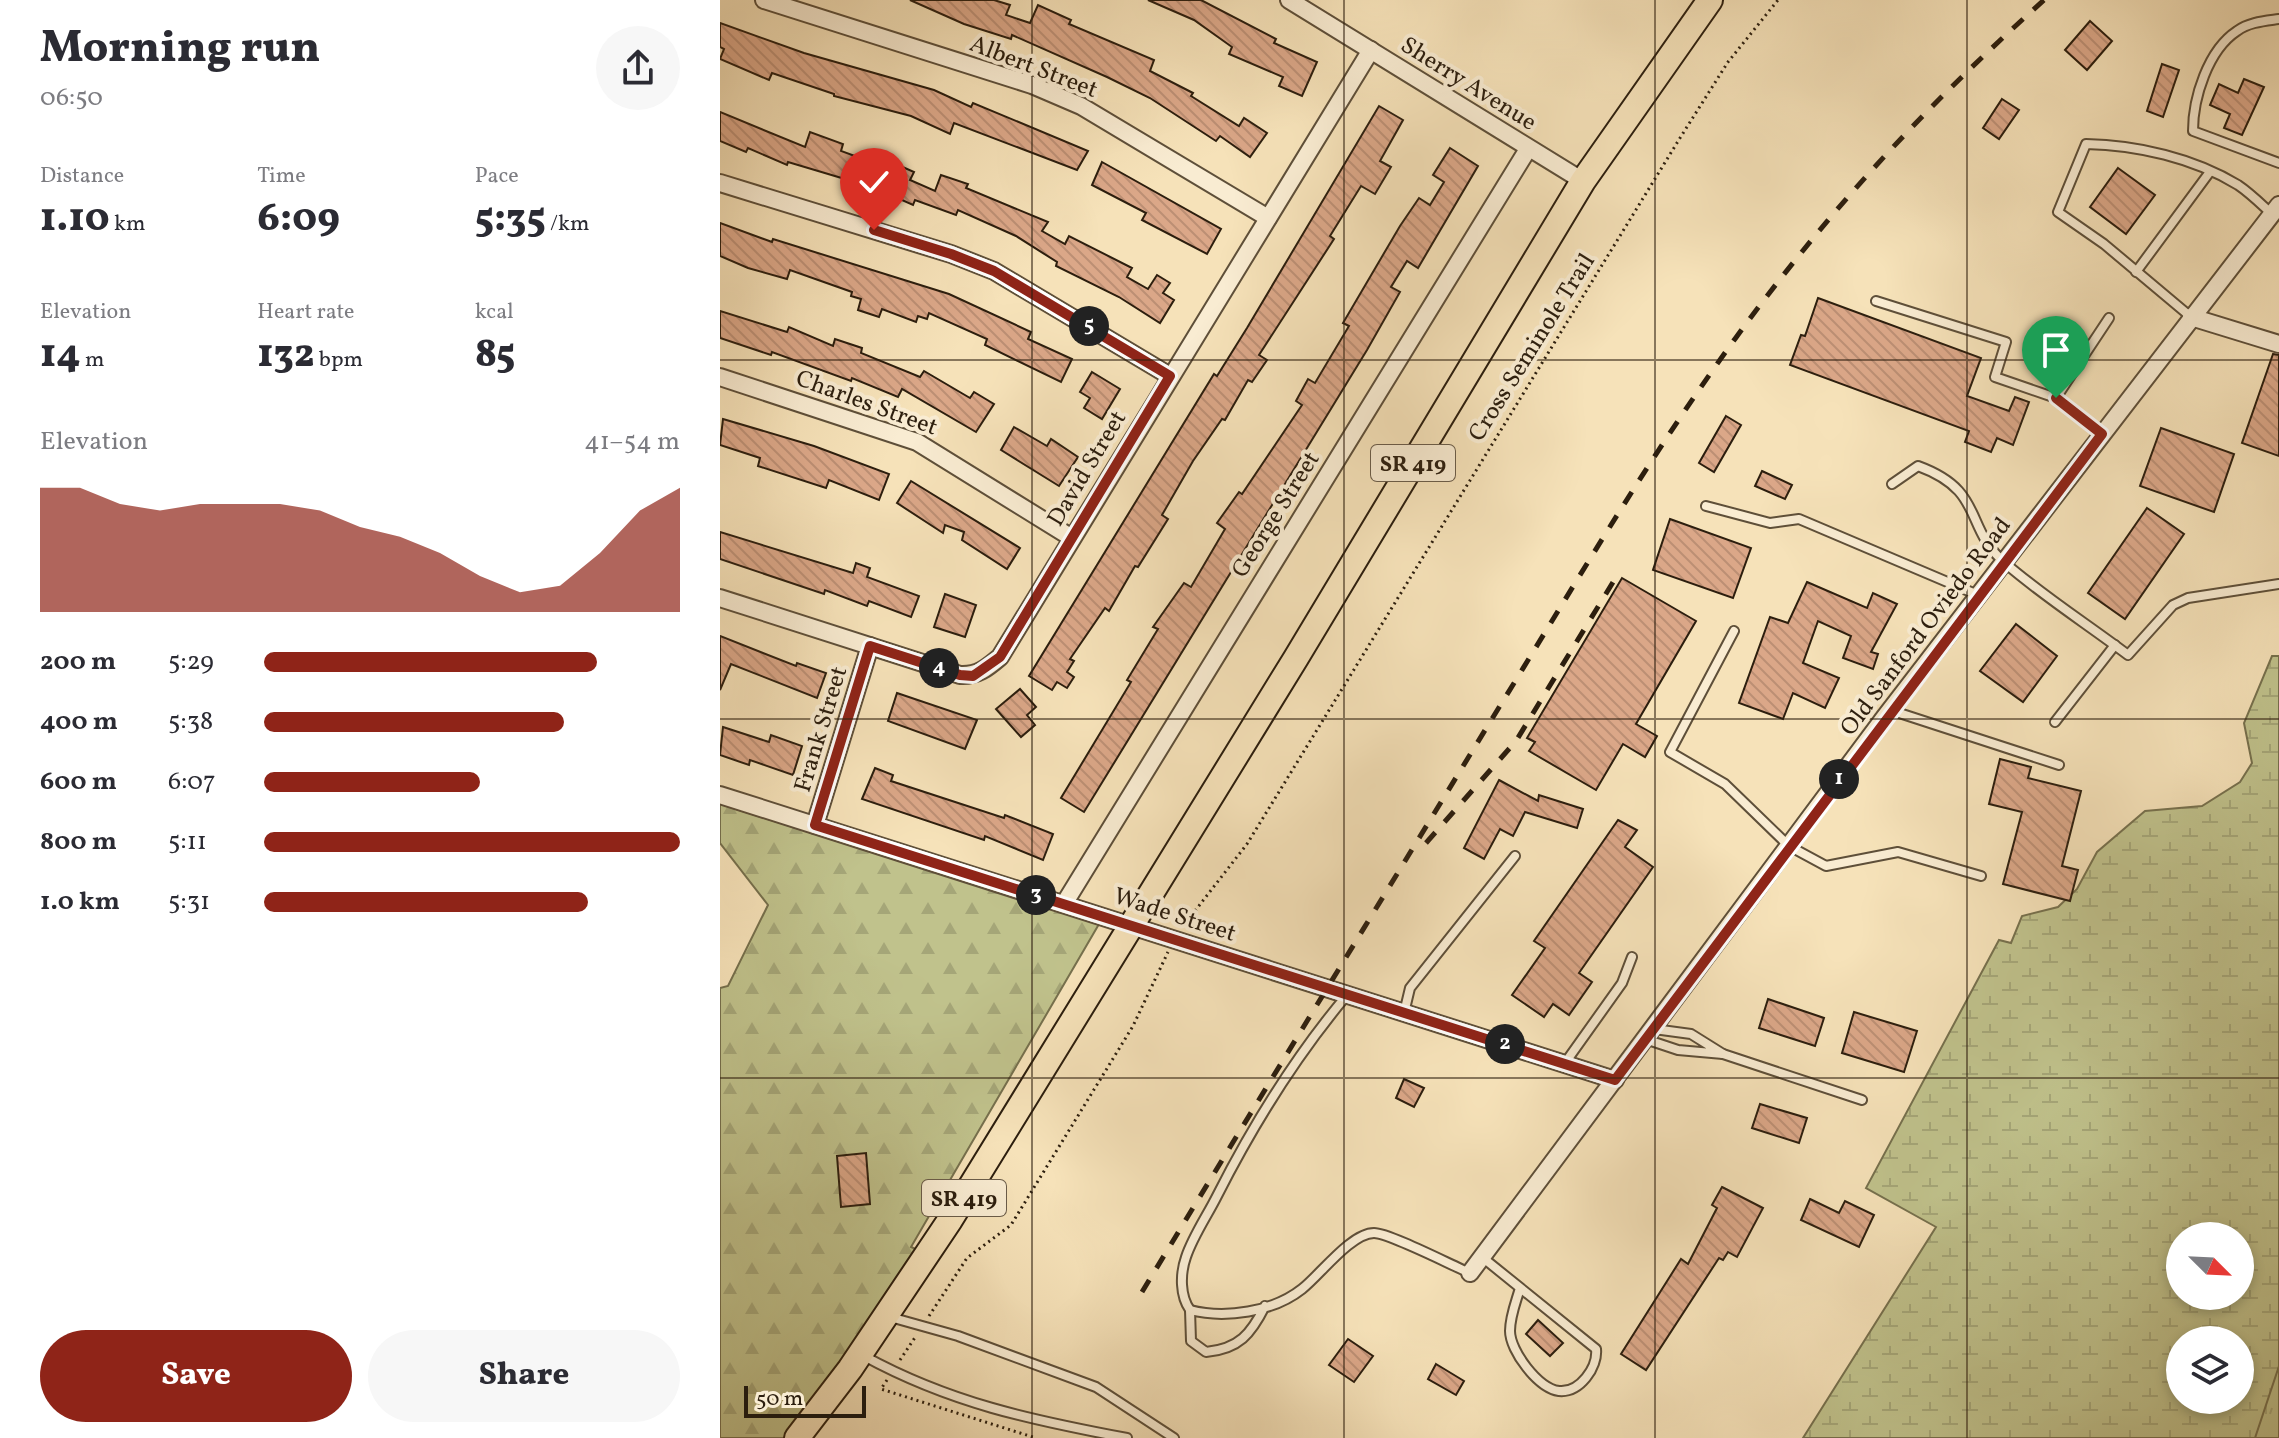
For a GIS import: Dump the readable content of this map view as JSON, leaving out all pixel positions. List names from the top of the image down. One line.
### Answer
{"streets":{"main road":["SR 419"],"street":["Albert Street","Sherry Avenue","Charles Street","David Street","George Street","Old Sanford Oviedo Road","Frank Street","Wade Street"],"path":["Cross Seminole Trail"]},"crossings":[["Albert Street","David Street"],["Sherry Avenue","SR 419"],["Sherry Avenue","David Street"],["Sherry Avenue","George Street"],["Charles Street","David Street"],["SR 419","Wade Street"],["David Street","Frank Street"],["George Street","Wade Street"],["Old Sanford Oviedo Road","Wade Street"],["Frank Street","Wade Street"]],"scale_bar":"50 m","north":"bottom right","page":{"heading":["Morning run","06:50"],"stats":[["Distance","1.10 km"],["Time","6:09"],["Pace","5:35 /km"],["Elevation","14 m"],["Heart rate","132 bpm"],["kcal","85"]],"pins":["5","4","1","3","2"],"chart":["Elevation","41–54 m"],"list":[{"name":"200 m","note":"5:29"},{"name":"400 m","note":"5:38"},{"name":"600 m","note":"6:07"},{"name":"800 m","note":"5:11"},{"name":"1.0 km","note":"5:31"}],"buttons":["Save","Share"],"scale":"50 m"}}
